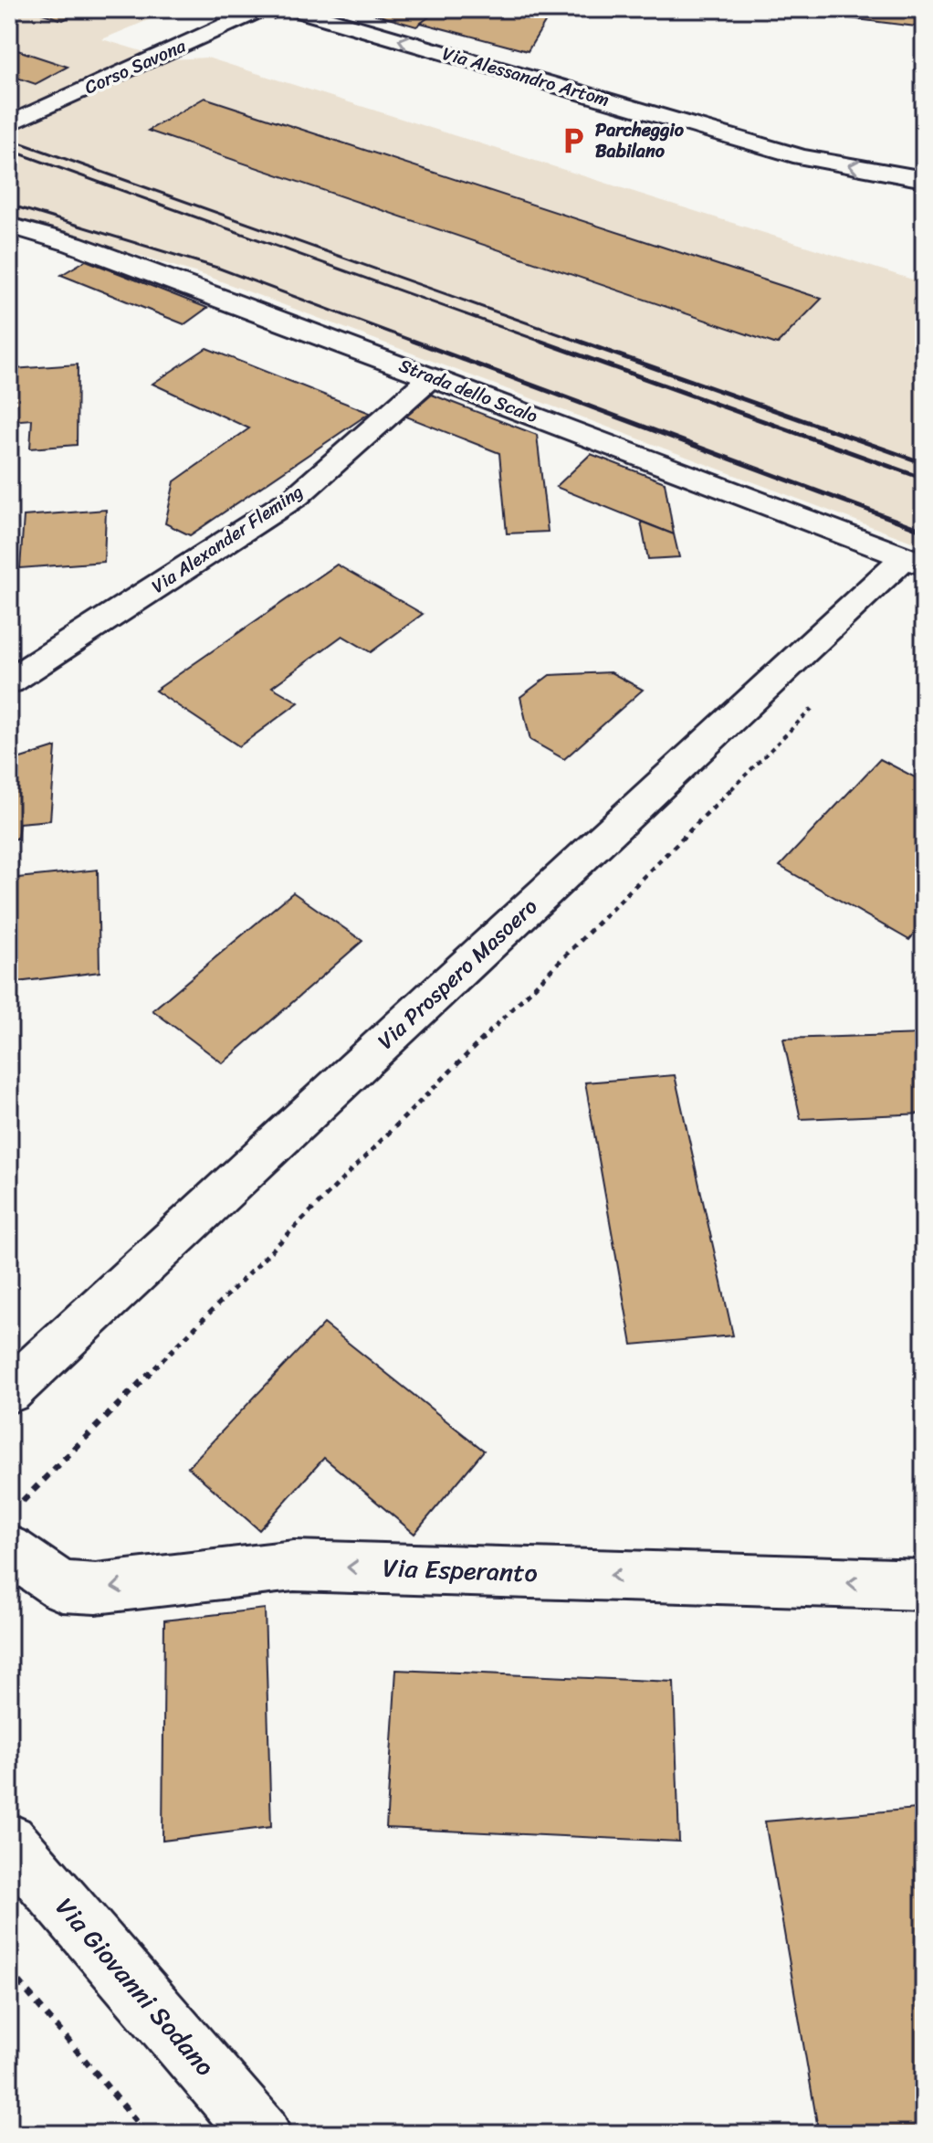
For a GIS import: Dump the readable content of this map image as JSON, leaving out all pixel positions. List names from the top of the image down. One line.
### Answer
{"streets":{"street":["Corso Savona","Via Alessandro Artom","Strada dello Scalo","Via Alexander Fleming","Via Prospero Masoero","Via Esperanto","Via Giovanni Sodano"]},"crossings":[["Strada dello Scalo","Via Alexander Fleming"],["Strada dello Scalo","Via Prospero Masoero"]],"one_way":["Via Alessandro Artom","Via Esperanto"],"places":{"parking":["Parcheggio Babilano"]}}
